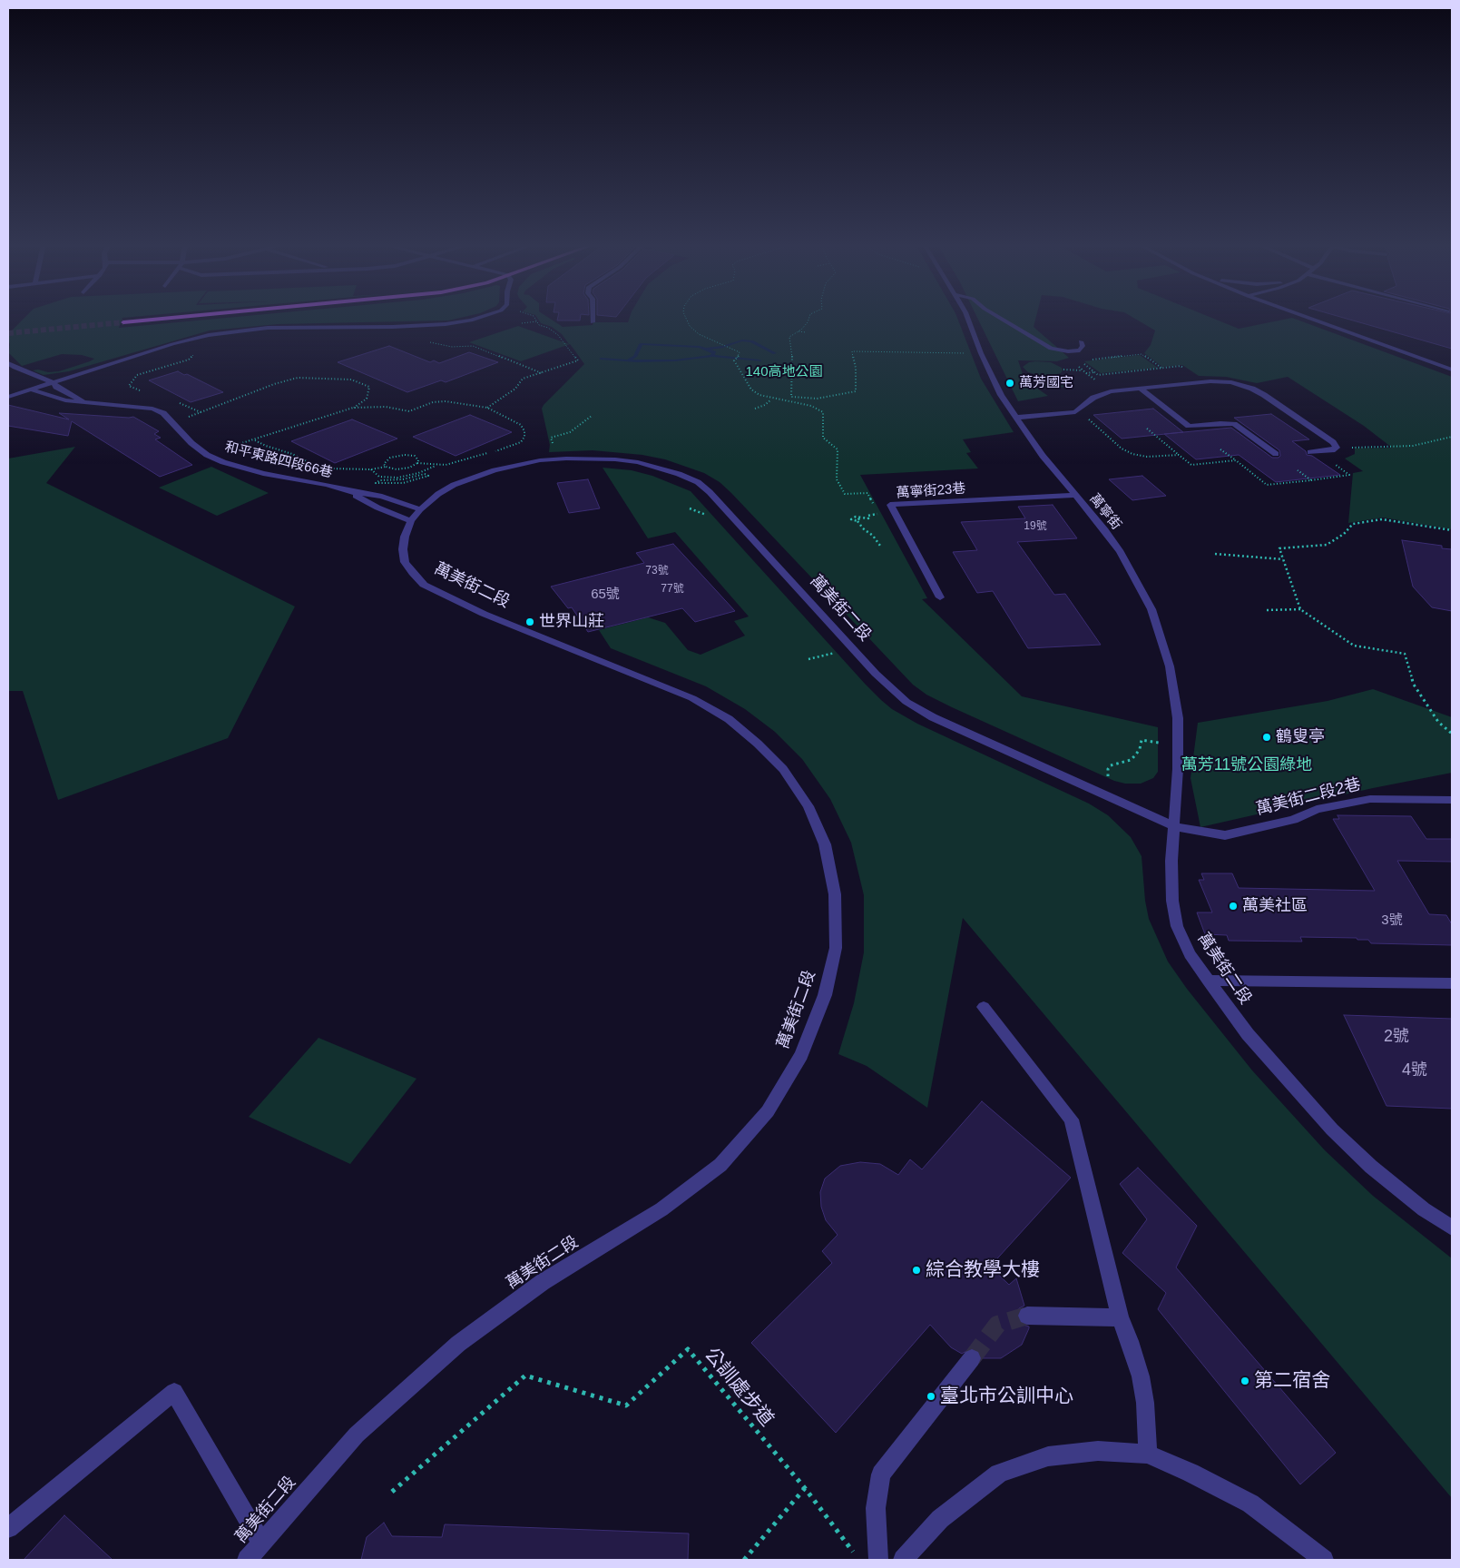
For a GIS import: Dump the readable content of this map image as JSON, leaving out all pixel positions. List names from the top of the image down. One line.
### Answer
{"streets":{"street":["和平東路四段66巷","萬寧街23巷","萬寧街","萬美街二段","萬美街二段2巷"],"path":["公訓處步道"]},"crossings":[["和平東路四段66巷","萬美街二段"],["萬寧街23巷","萬寧街"],["萬寧街","萬美街二段"],["萬寧街","萬美街二段2巷"],["萬美街二段","萬美街二段2巷"]],"parks":["140高地公園","萬芳11號公園綠地"],"places":["萬芳國宅","世界山莊","鶴叟亭","萬美社區","綜合教學大樓","第二宿舍","臺北市公訓中心"],"house_numbers":["19號","73號","77號","65號","3號","2號","4號"]}
